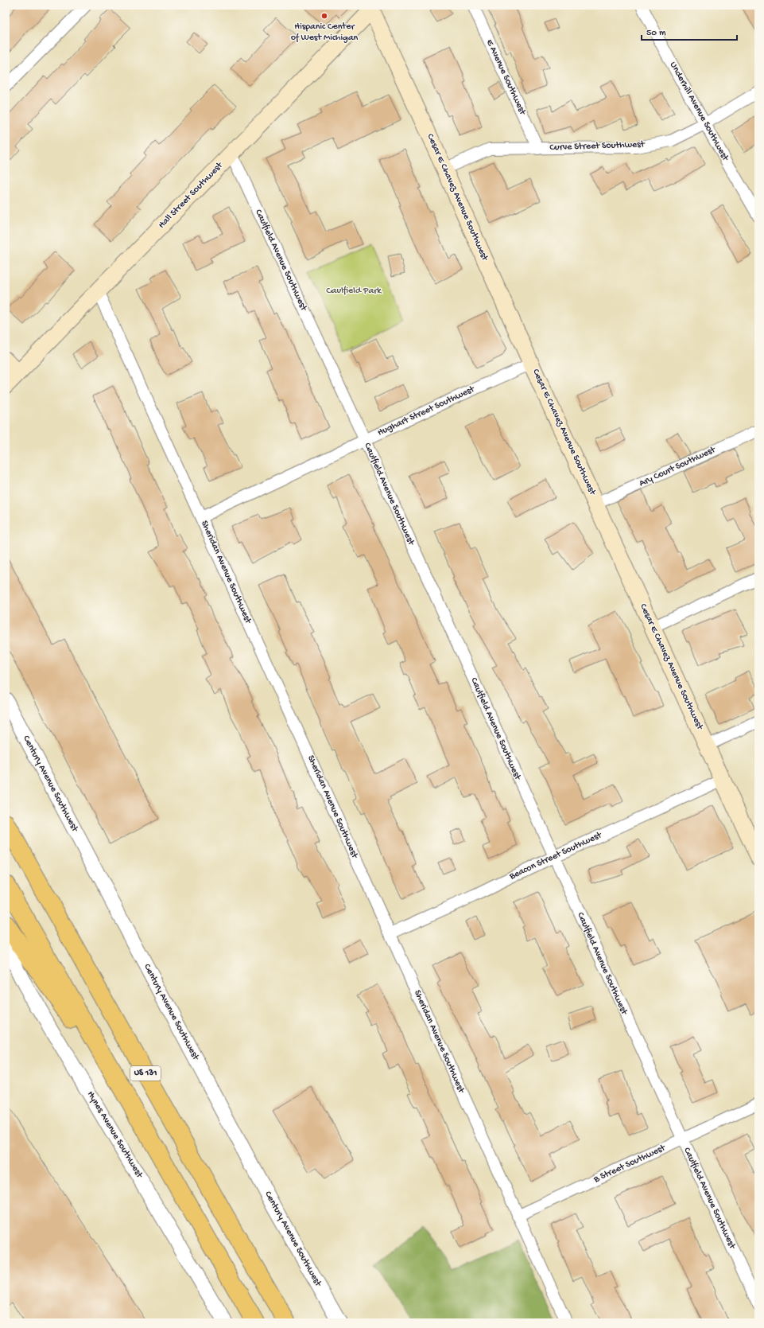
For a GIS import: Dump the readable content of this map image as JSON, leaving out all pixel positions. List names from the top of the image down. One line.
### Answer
{"streets":{"highway":["US 131"],"main road":["Hall Street Southwest","Cesar E Chavez Avenue Southwest"],"street":["E Avenue Southwest","Underhill Avenue Southwest","Curve Street Southwest","Caulfield Avenue Southwest","Hughart Street Southwest","Ary Court Southwest","Sheridan Avenue Southwest","Century Avenue Southwest","Beacon Street Southwest","Hynes Avenue Southwest","B Street Southwest"]},"crossings":[["E Avenue Southwest","Curve Street Southwest"],["Underhill Avenue Southwest","Curve Street Southwest"],["Curve Street Southwest","Cesar E Chavez Avenue Southwest"],["Hall Street Southwest","Cesar E Chavez Avenue Southwest"],["Hall Street Southwest","Caulfield Avenue Southwest"],["Hall Street Southwest","Sheridan Avenue Southwest"],["Cesar E Chavez Avenue Southwest","Hughart Street Southwest"],["Cesar E Chavez Avenue Southwest","Ary Court Southwest"],["Cesar E Chavez Avenue Southwest","Beacon Street Southwest"],["Caulfield Avenue Southwest","Hughart Street Southwest"],["Caulfield Avenue Southwest","Beacon Street Southwest"],["Caulfield Avenue Southwest","B Street Southwest"],["Hughart Street Southwest","Sheridan Avenue Southwest"],["Sheridan Avenue Southwest","Beacon Street Southwest"],["Sheridan Avenue Southwest","B Street Southwest"]],"parks":["Caulfield Park"],"places":["Hispanic Center of West Michigan"],"scale_bar":"50 m"}
